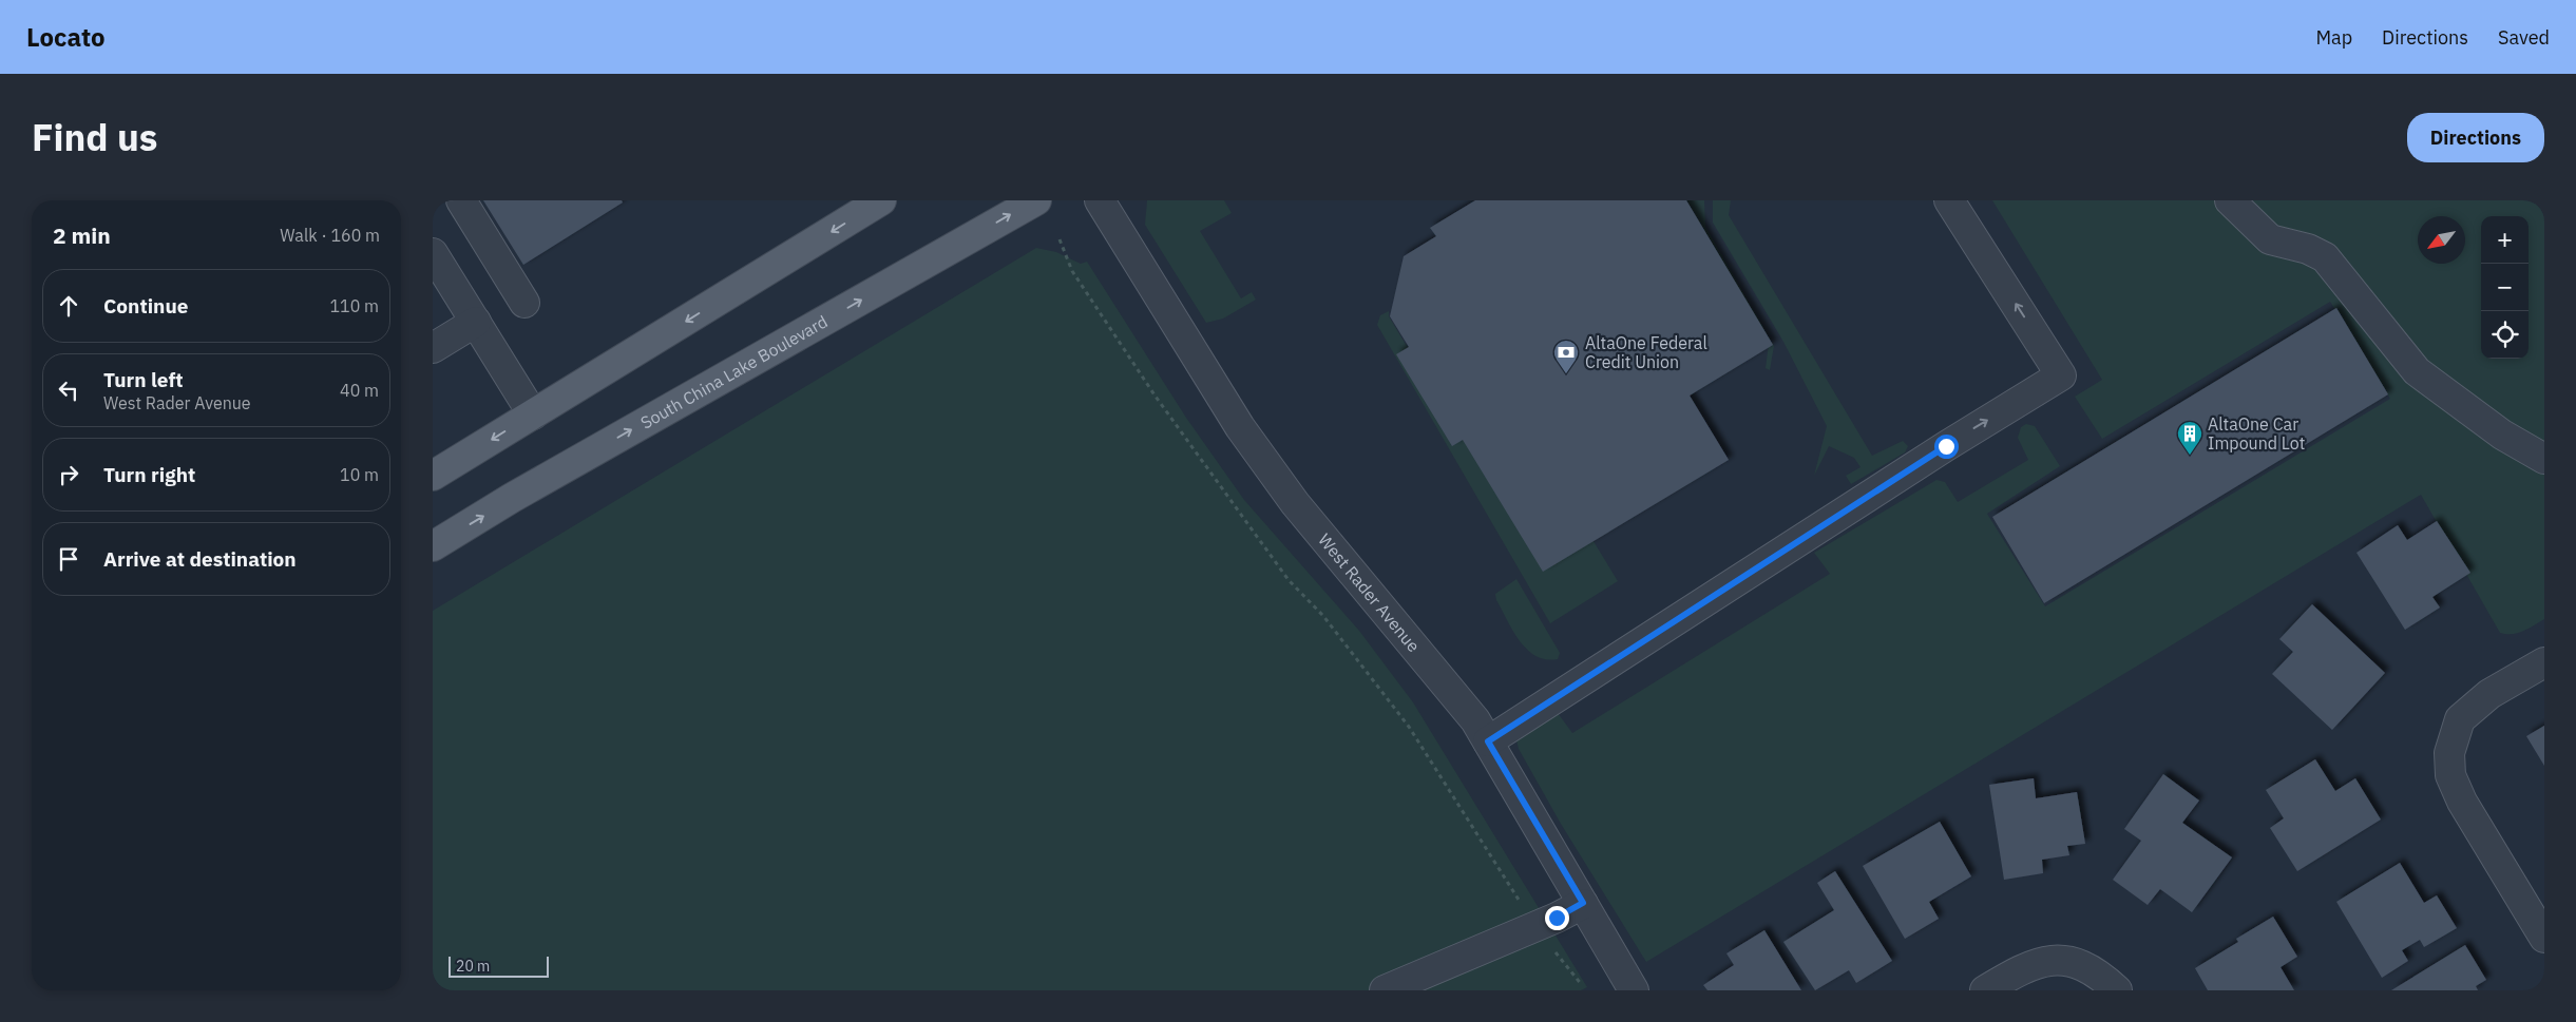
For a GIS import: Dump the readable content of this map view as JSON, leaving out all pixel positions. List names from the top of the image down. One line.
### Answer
{"streets":{"main road":["South China Lake Boulevard"],"street":["West Rader Avenue"]},"places":{"bank":["AltaOne Federal Credit Union"],"building":["AltaOne Car Impound Lot"]},"scale_bar":"20 m","north":"bottom left","page":{"header":"Locato","nav":["Map","Directions","Saved"],"title":"Find us","buttons":"Directions","heading":["2 min","Walk · 160 m"],"map_buttons":["+","−"],"list":[["Continue","110 m"],["Turn left","West Rader Avenue","40 m"],["Turn right","10 m"],"Arrive at destination"],"scale":"20 m"}}
